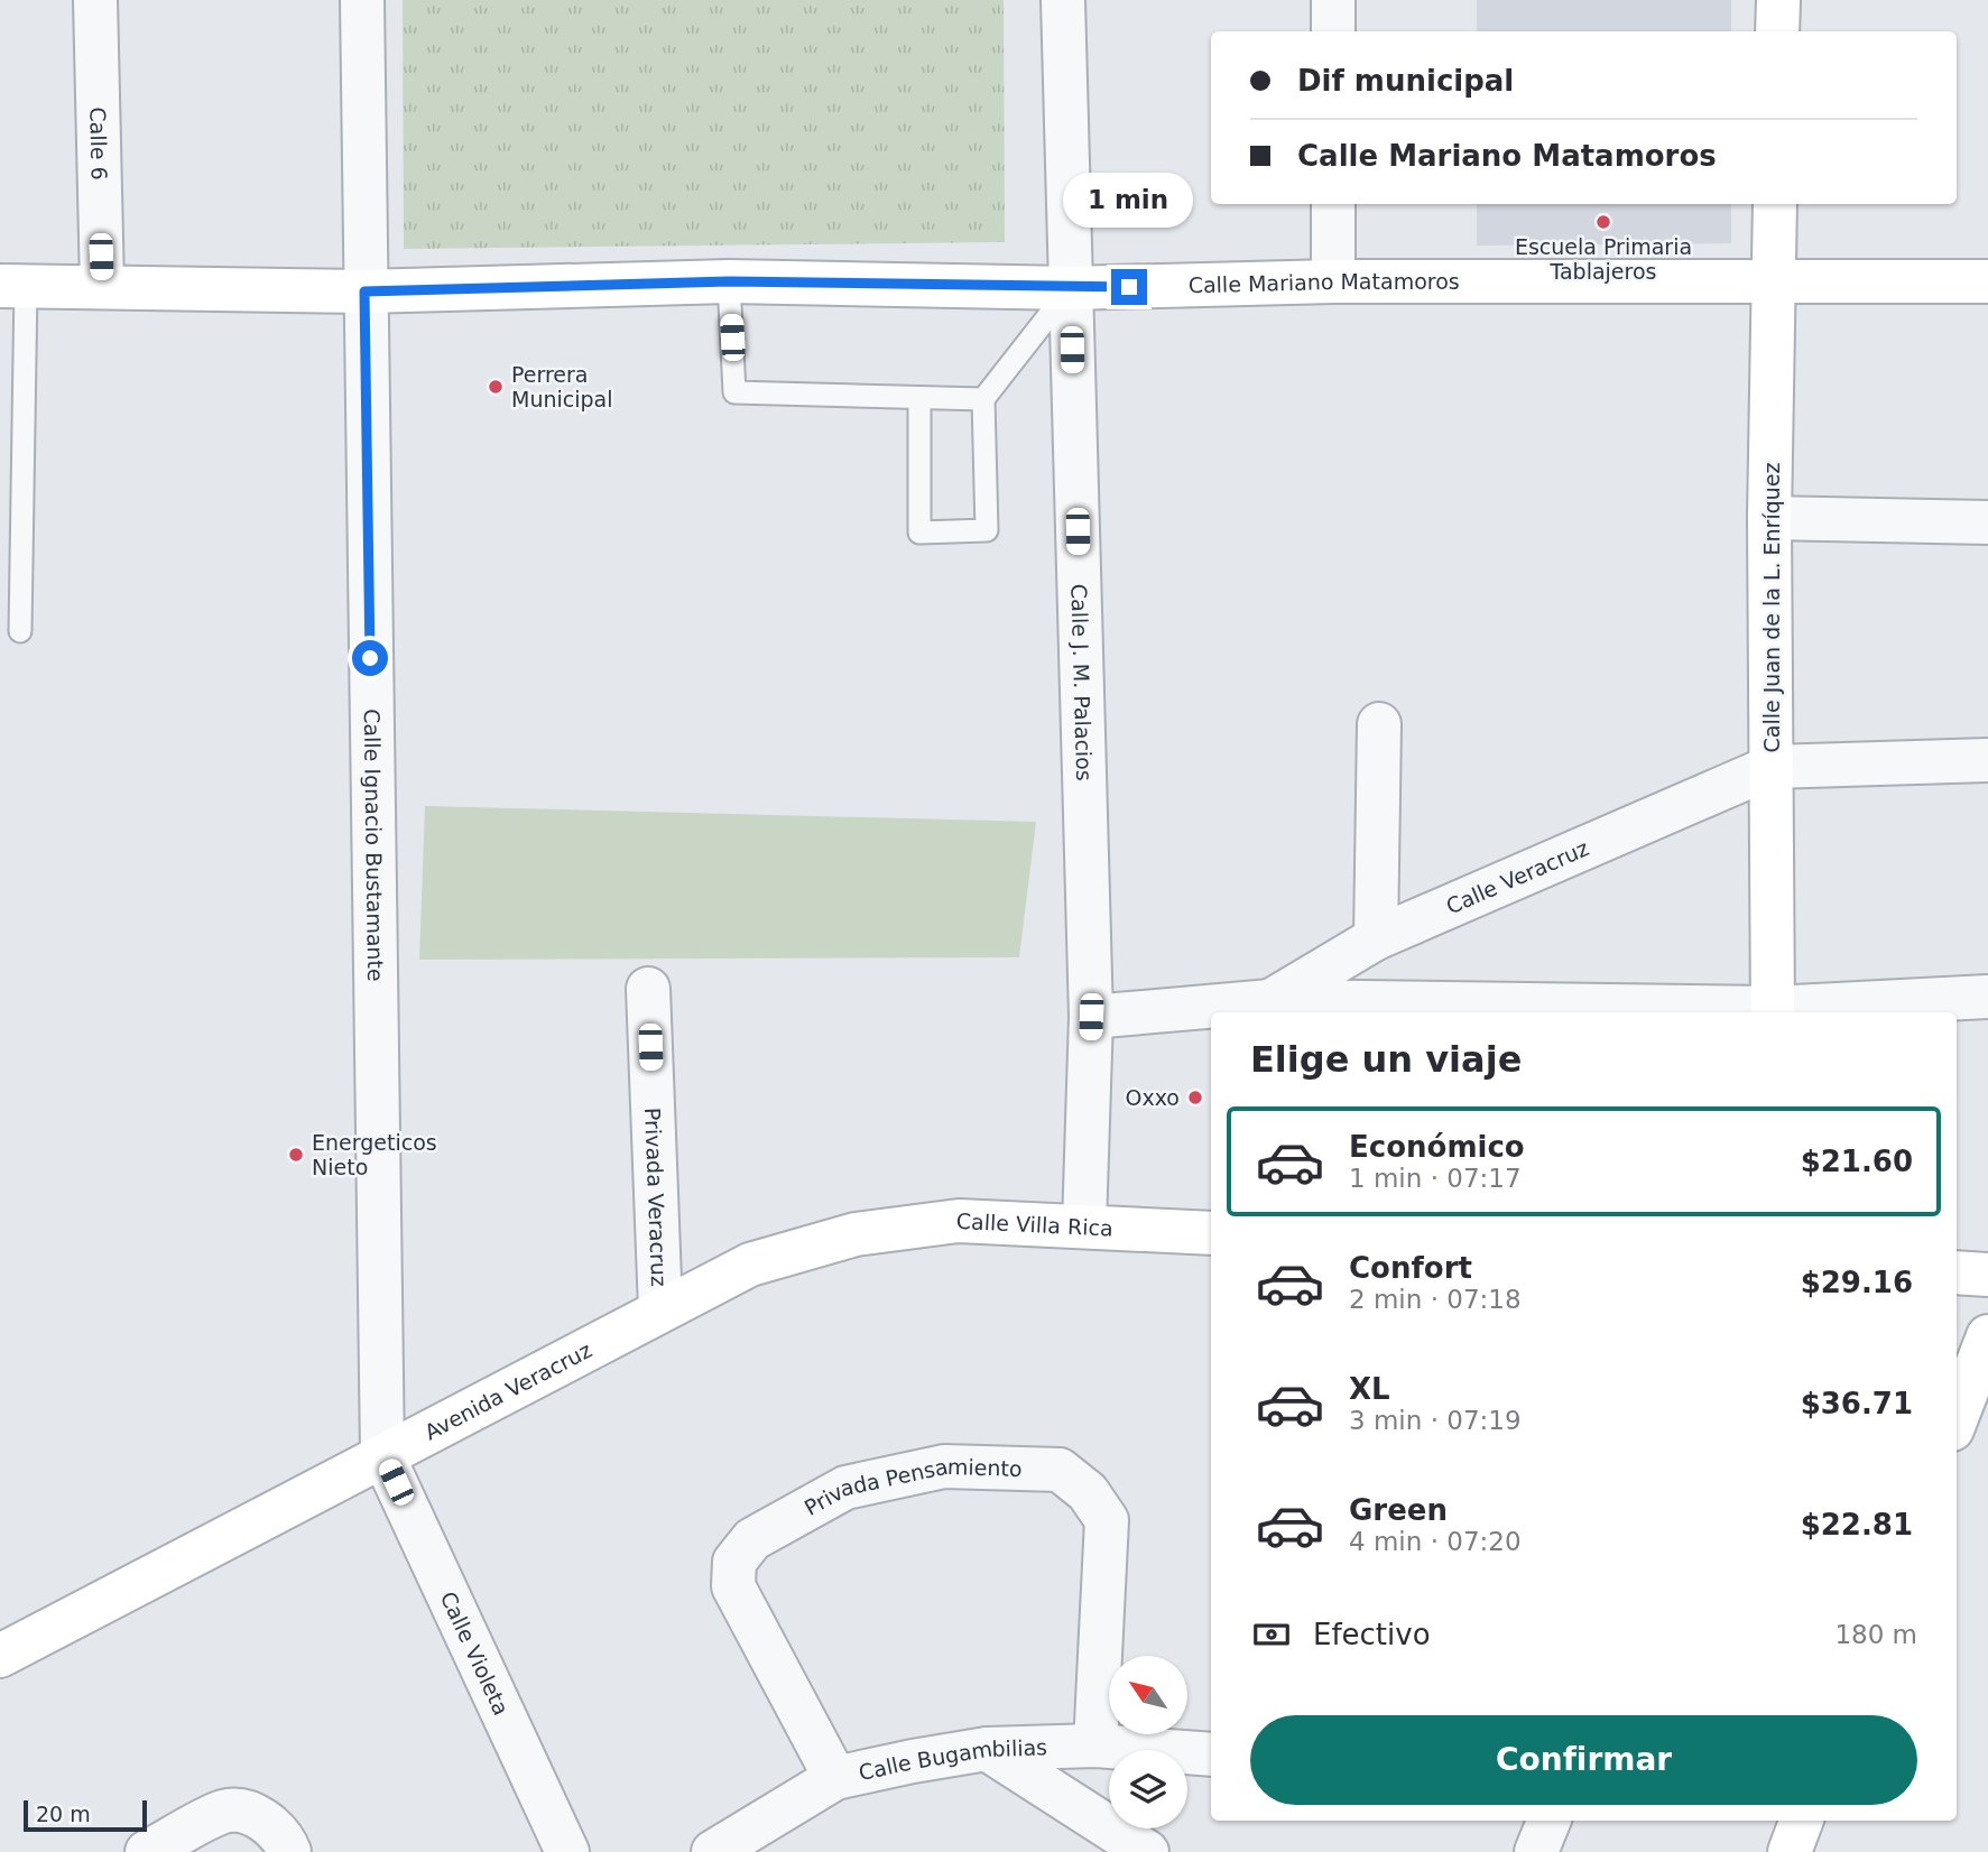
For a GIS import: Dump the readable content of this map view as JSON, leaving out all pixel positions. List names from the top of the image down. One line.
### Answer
{"streets":{"main road":["Calle Mariano Matamoros","Calle Juan de la L. Enríquez","Calle Villa Rica","Avenida Veracruz"],"street":["Calle 6","Calle J. M. Palacios","Calle Ignacio Bustamante","Calle Veracruz","Privada Veracruz","Privada Pensamiento","Calle Violeta","Calle Bugambilias"]},"crossings":[["Calle 6","Calle Mariano Matamoros"],["Calle Mariano Matamoros","Calle Juan de la L. Enríquez"],["Calle Mariano Matamoros","Calle J. M. Palacios"],["Calle Mariano Matamoros","Calle Ignacio Bustamante"],["Calle Juan de la L. Enríquez","Calle Veracruz"],["Calle J. M. Palacios","Calle Villa Rica"],["Calle Ignacio Bustamante","Avenida Veracruz"],["Calle Ignacio Bustamante","Calle Violeta"],["Privada Veracruz","Avenida Veracruz"],["Calle Villa Rica","Avenida Veracruz"],["Avenida Veracruz","Calle Violeta"],["Privada Pensamiento","Calle Bugambilias"]],"places":["Escuela Primaria Tablajeros","Perrera Municipal","Oxxo","Energeticos Nieto"],"scale_bar":"20 m","north":"top left","page":{"banner":["Dif municipal","Calle Mariano Matamoros"],"bubble":"1 min","heading":"Elige un viaje","list":[{"name":"Económico","note":"1 min · 07:17","value":"$21.60"},{"name":"Confort","note":"2 min · 07:18","value":"$29.16"},{"name":"XL","note":"3 min · 07:19","value":"$36.71"},{"name":"Green","note":"4 min · 07:20","value":"$22.81"}],"pay":["Efectivo","180 m"],"buttons":"Confirmar","scale":"20 m"}}
